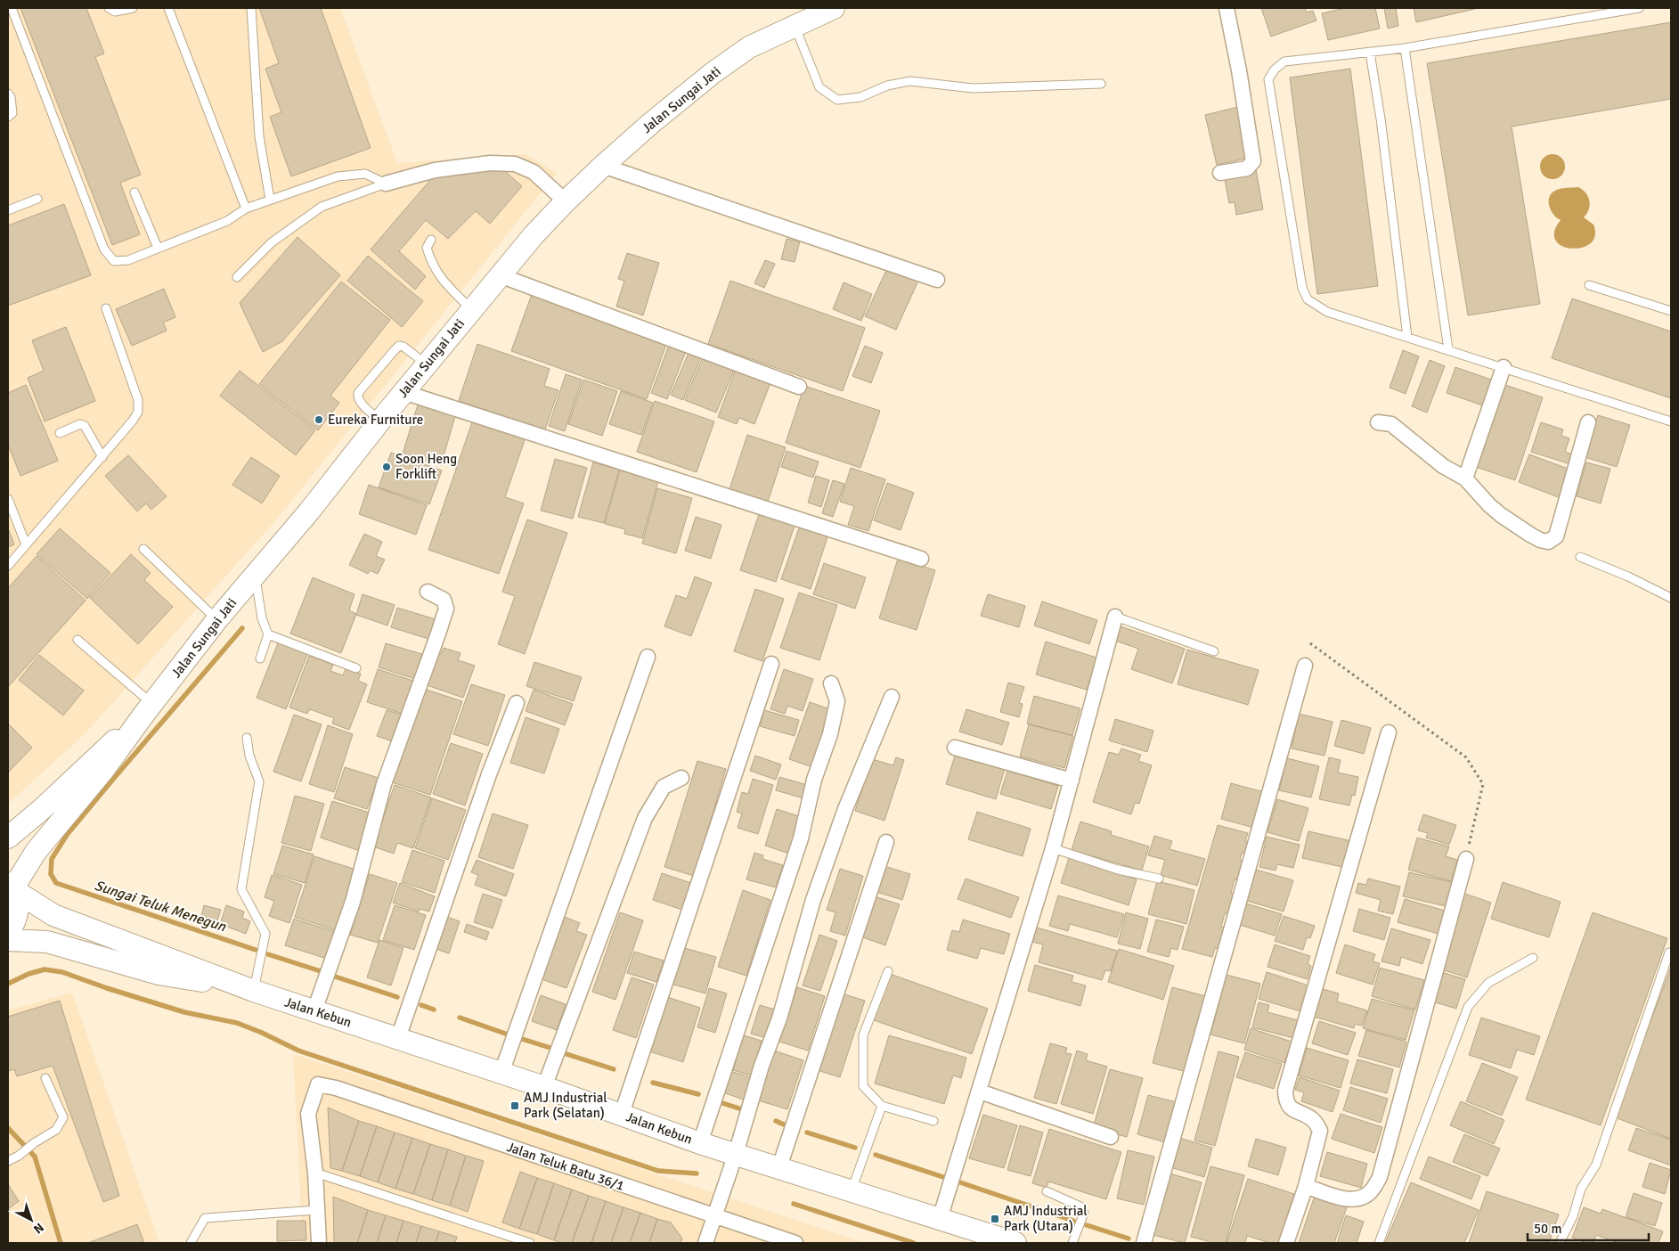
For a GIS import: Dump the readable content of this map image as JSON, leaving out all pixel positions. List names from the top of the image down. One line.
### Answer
{"streets":{"main road":["Jalan Sungai Jati","Jalan Kebun"],"street":["Jalan Teluk Batu 36/1"]},"crossings":[["Jalan Sungai Jati","Jalan Kebun"]],"water":["Sungai Teluk Menegun"],"places":{"other":["Eureka Furniture","Soon Heng Forklift"],"transit":["AMJ Industrial Park (Selatan)","AMJ Industrial Park (Utara)"]},"scale_bar":"50 m","north":"bottom right"}
